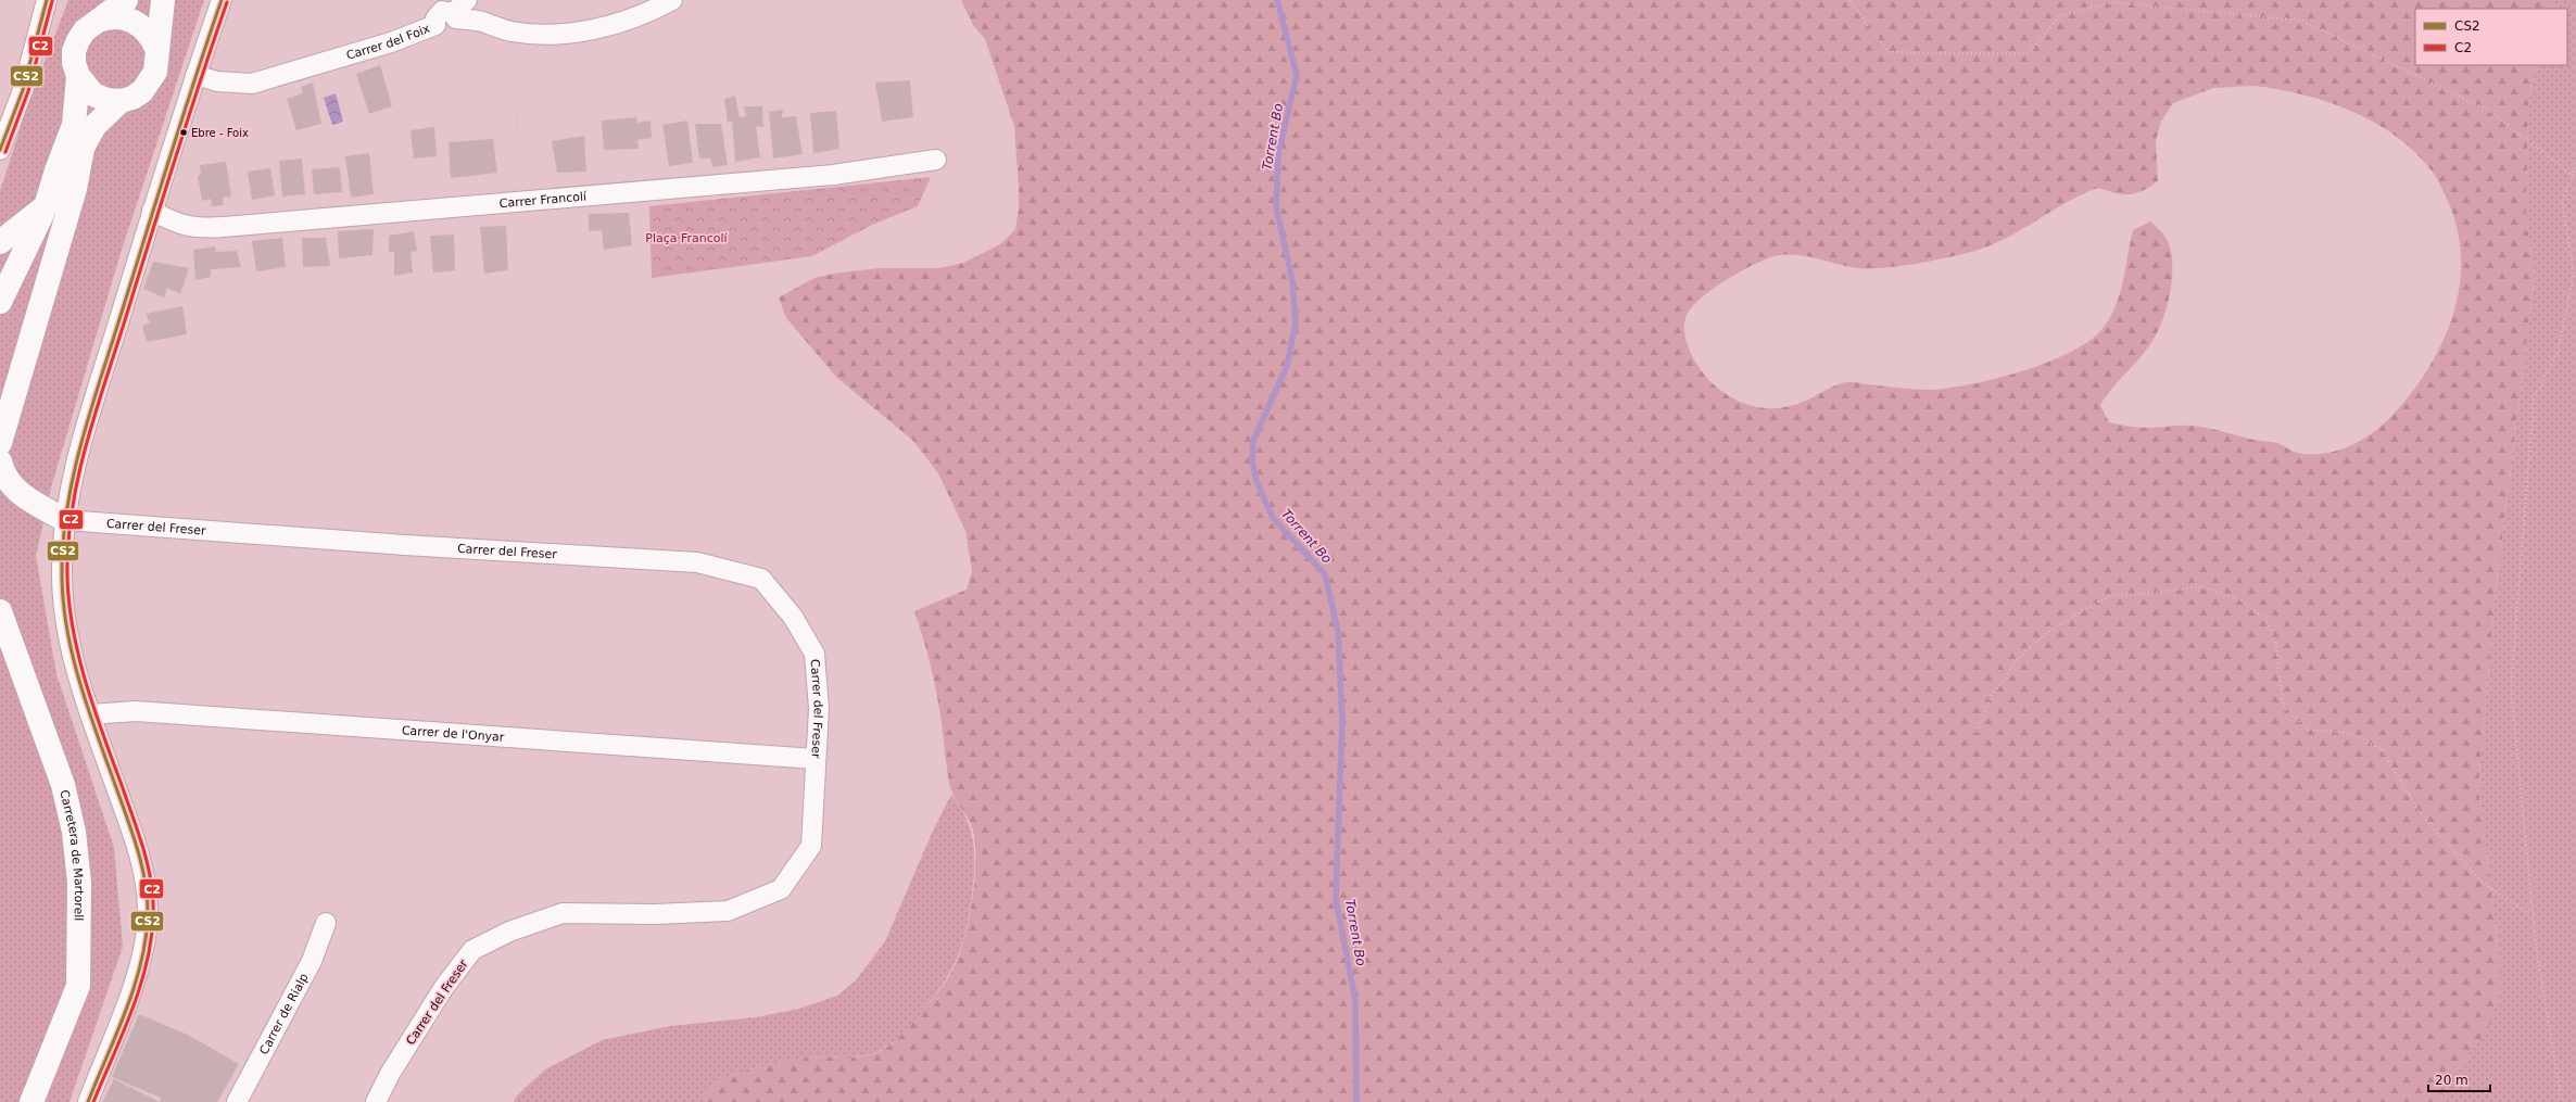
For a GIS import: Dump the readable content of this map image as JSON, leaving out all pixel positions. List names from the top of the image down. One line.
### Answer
{"streets":{"main road":["Carretera de Martorell"],"street":["Carrer del Foix","Carrer Francolí","Carrer del Freser","Carrer de l'Onyar","Carrer de Rialp"]},"crossings":[["Carrer del Freser","Carrer de l'Onyar"]],"water":["Torrent Bo"],"parks":["Plaça Francolí"],"places":["Ebre - Foix"],"lines":["transit line CS2","transit line C2"],"legend":["CS2","C2"],"scale_bar":"20 m"}
